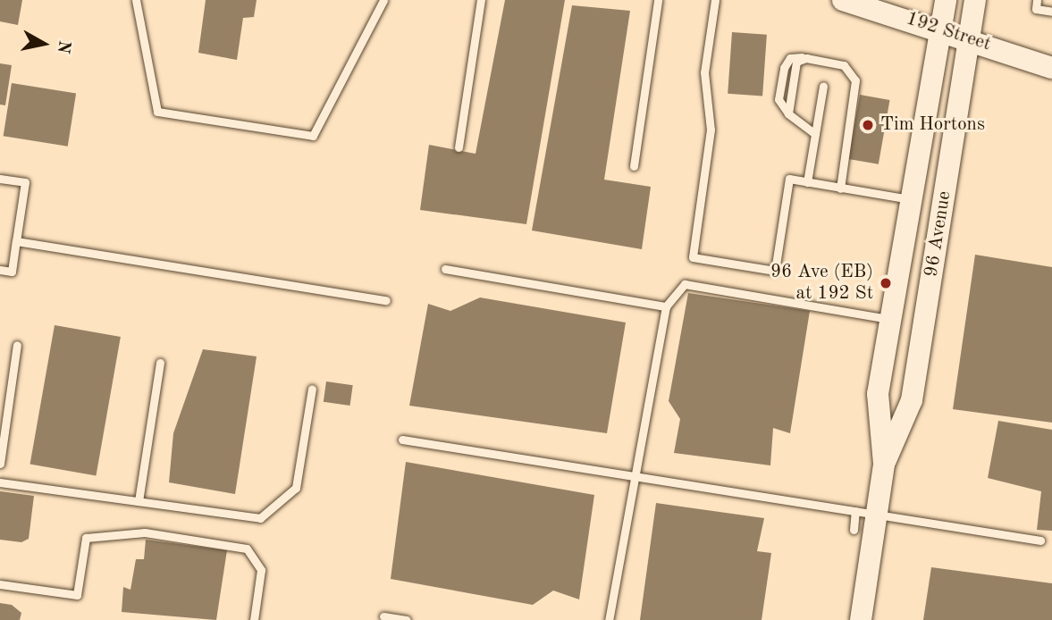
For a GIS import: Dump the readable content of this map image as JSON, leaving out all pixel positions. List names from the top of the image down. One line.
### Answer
{"streets":{"main road":["192 Street","96 Avenue"]},"crossings":[["192 Street","96 Avenue"]],"places":["Tim Hortons","96 Ave (EB) at 192 St"],"north":"right"}
